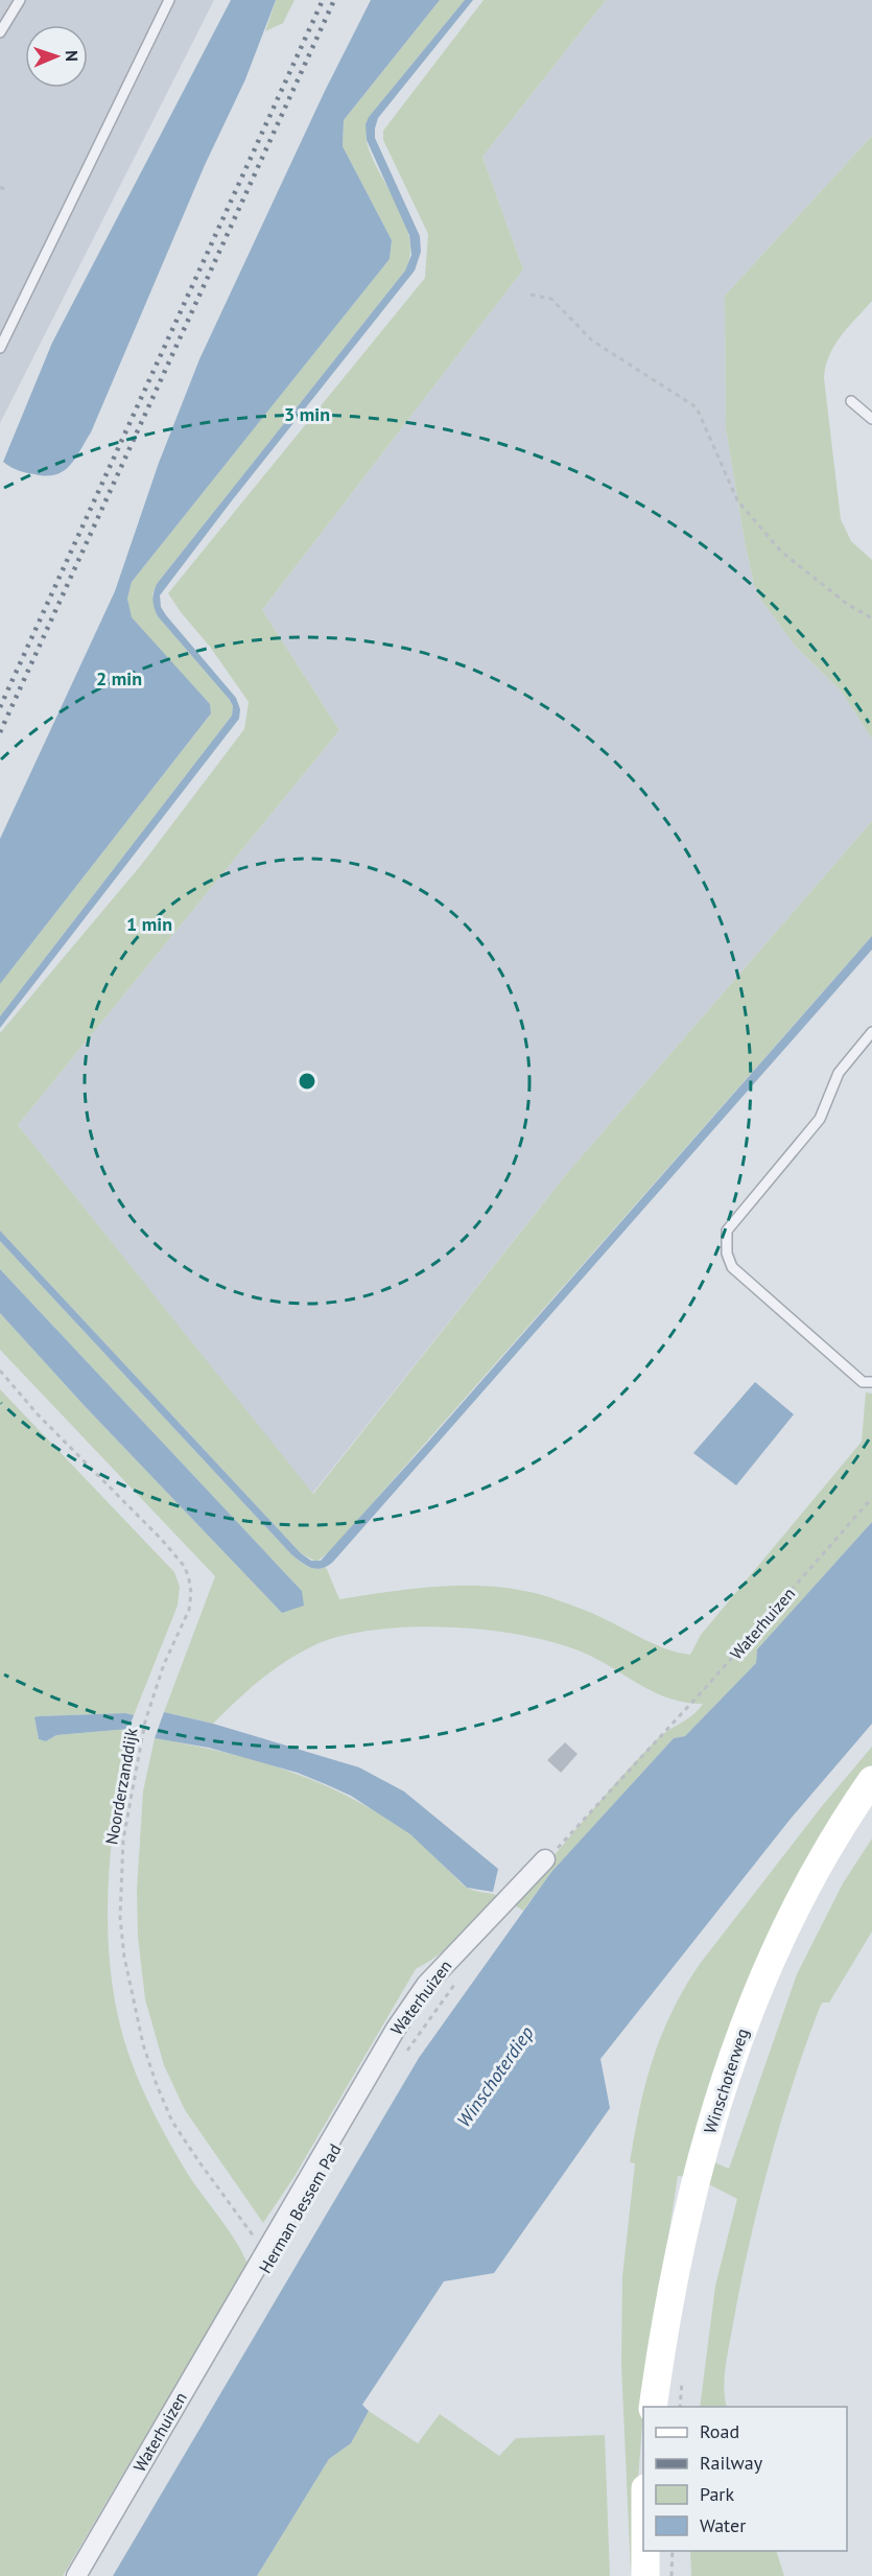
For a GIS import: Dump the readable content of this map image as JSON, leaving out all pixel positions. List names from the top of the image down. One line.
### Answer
{"streets":{"main road":["Winschoterweg"],"street":["Waterhuizen"],"path":["Noorderzanddijk"]},"crossings":[["Waterhuizen","Noorderzanddijk"]],"water":["Winschoterdiep"],"legend":["Road","Railway","Park","Water"],"north":"right","rings":["3 min","2 min","1 min"]}
